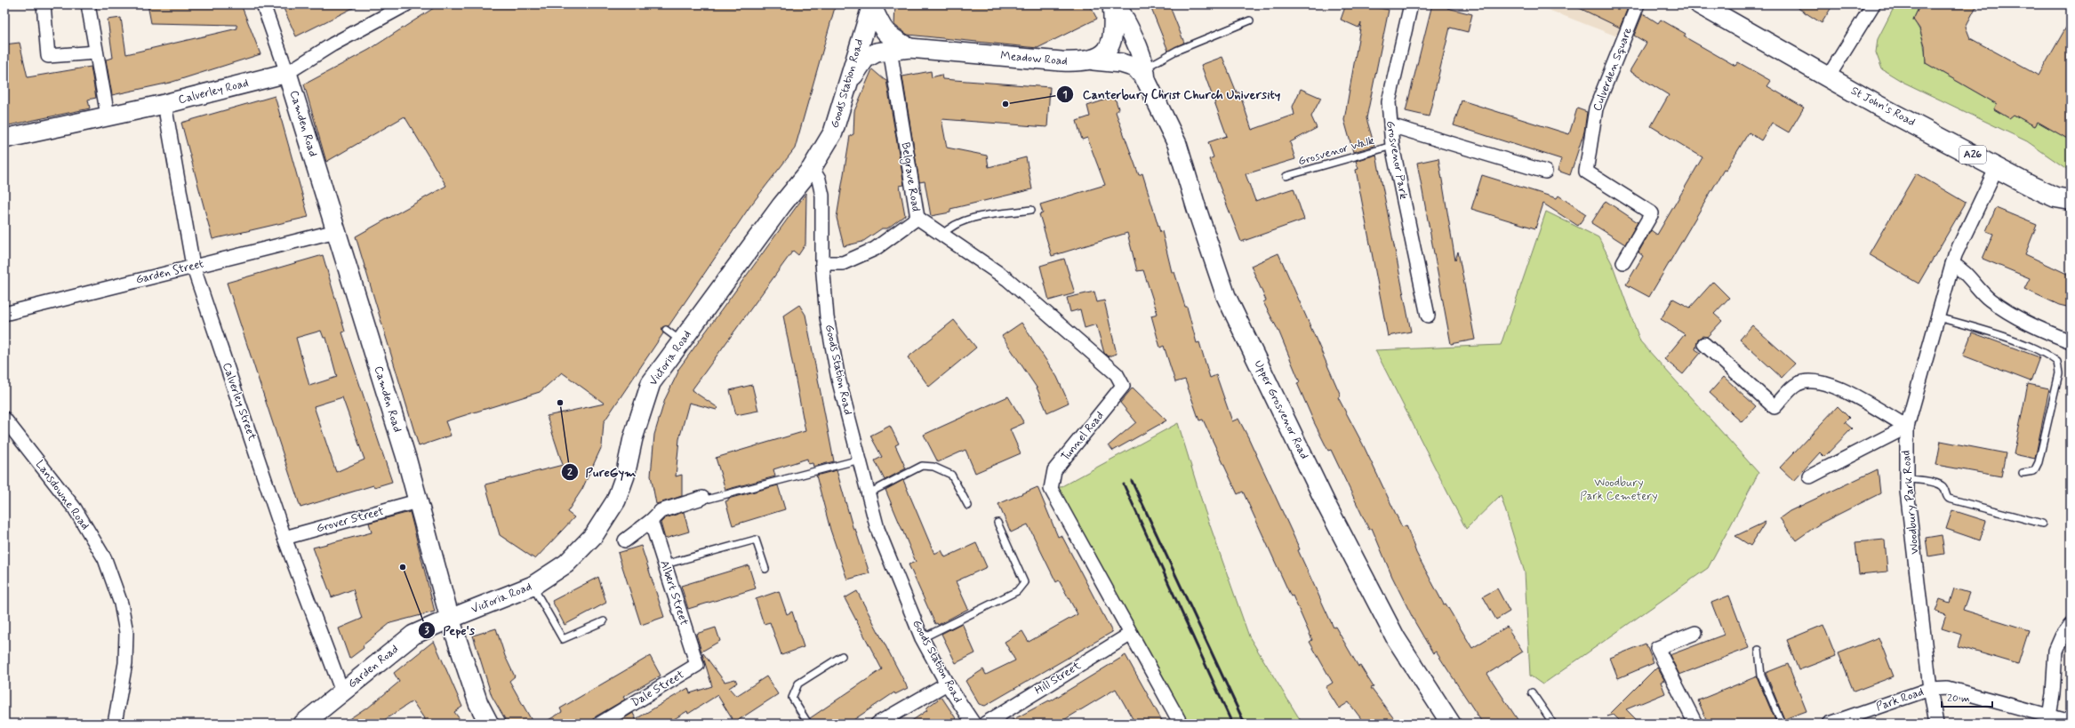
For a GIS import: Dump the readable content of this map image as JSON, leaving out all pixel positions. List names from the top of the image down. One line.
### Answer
{"streets":{"highway":["St John's Road","A26"],"street":["Meadow Road","Culverden Square","Goods Station Road","Calverley Road","Camden Road","Grosvenor Park","Belgrave Road","Garden Street","Victoria Road","Calverley Street","Upper Grosvenor Road","Tunnel Road","Lansdowne Road","Woodbury Park Road","Grover Street","Albert Street","Garden Road","Hill Street","Dale Street","Park Road"],"lane":["Grosvenor Walk"]},"crossings":[["Meadow Road","Goods Station Road"],["Meadow Road","Belgrave Road"],["Meadow Road","Upper Grosvenor Road"],["Goods Station Road","Belgrave Road"],["Goods Station Road","Victoria Road"],["Calverley Road","Camden Road"],["Calverley Road","Calverley Street"],["St John's Road","Woodbury Park Road"],["Camden Road","Garden Street"],["Camden Road","Victoria Road"],["Camden Road","Grover Street"],["Camden Road","Garden Road"],["Grosvenor Walk","Grosvenor Park"],["Belgrave Road","Tunnel Road"],["Garden Street","Calverley Street"],["Victoria Road","Garden Road"],["Calverley Street","Grover Street"],["Calverley Street","Garden Road"],["Tunnel Road","Hill Street"],["Woodbury Park Road","Park Road"],["Albert Street","Dale Street"]],"parks":["Woodbury Park Cemetery"],"places":["Canterbury Christ Church University","PureGym","Pepe's"],"scale_bar":"20 m"}
